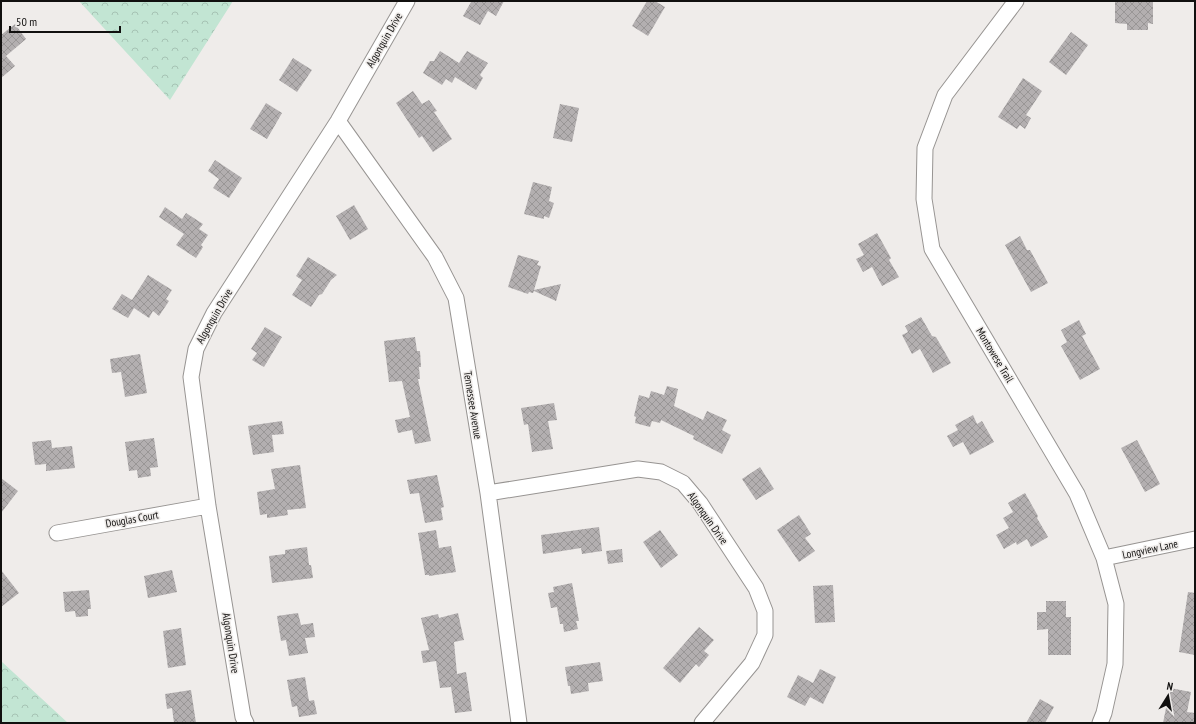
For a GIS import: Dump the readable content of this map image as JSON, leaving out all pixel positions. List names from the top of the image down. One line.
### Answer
{"streets":{"street":["Algonquin Drive","Montowese Trail","Tennessee Avenue","Douglas Court","Longview Lane"]},"crossings":[["Algonquin Drive","Tennessee Avenue"],["Algonquin Drive","Douglas Court"],["Montowese Trail","Longview Lane"]],"scale_bar":"50 m","north":"top"}
